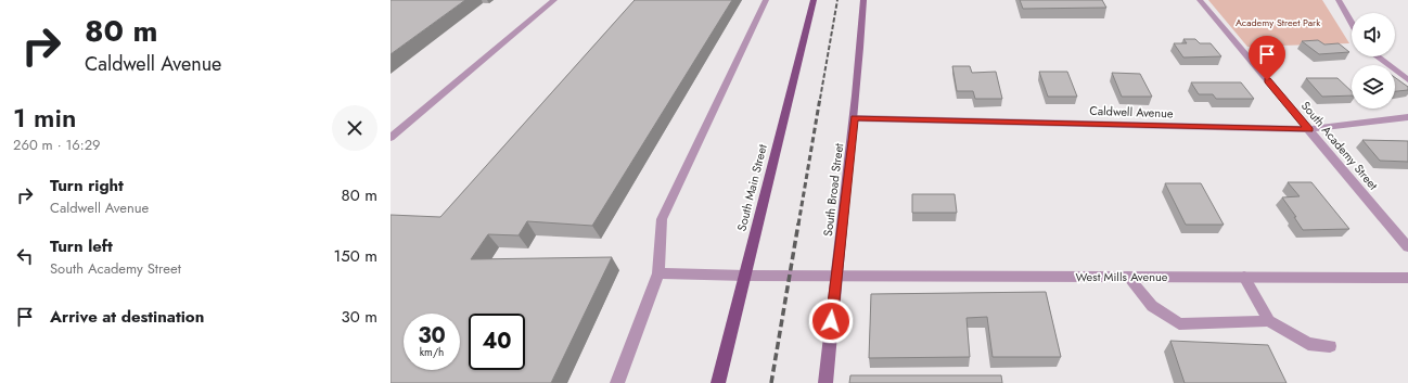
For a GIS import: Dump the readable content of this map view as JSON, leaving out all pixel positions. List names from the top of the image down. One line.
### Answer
{"streets":{"main road":["South Main Street"],"street":["Caldwell Avenue","South Academy Street","South Broad Street","West Mills Avenue"]},"crossings":[["Caldwell Avenue","South Academy Street"],["Caldwell Avenue","South Broad Street"],["South Main Street","West Mills Avenue"],["South Broad Street","West Mills Avenue"]],"parks":["Academy Street Park"],"page":{"turn":["80 m","Caldwell Avenue"],"heading":["1 min","260 m · 16:29"],"list":[{"name":"Turn right","note":"Caldwell Avenue","value":"80 m"},{"name":"Turn left","note":"South Academy Street","value":"150 m"},{"name":"Arrive at destination","value":"30 m"}],"speed":"30 km/h","limit":"40"}}
